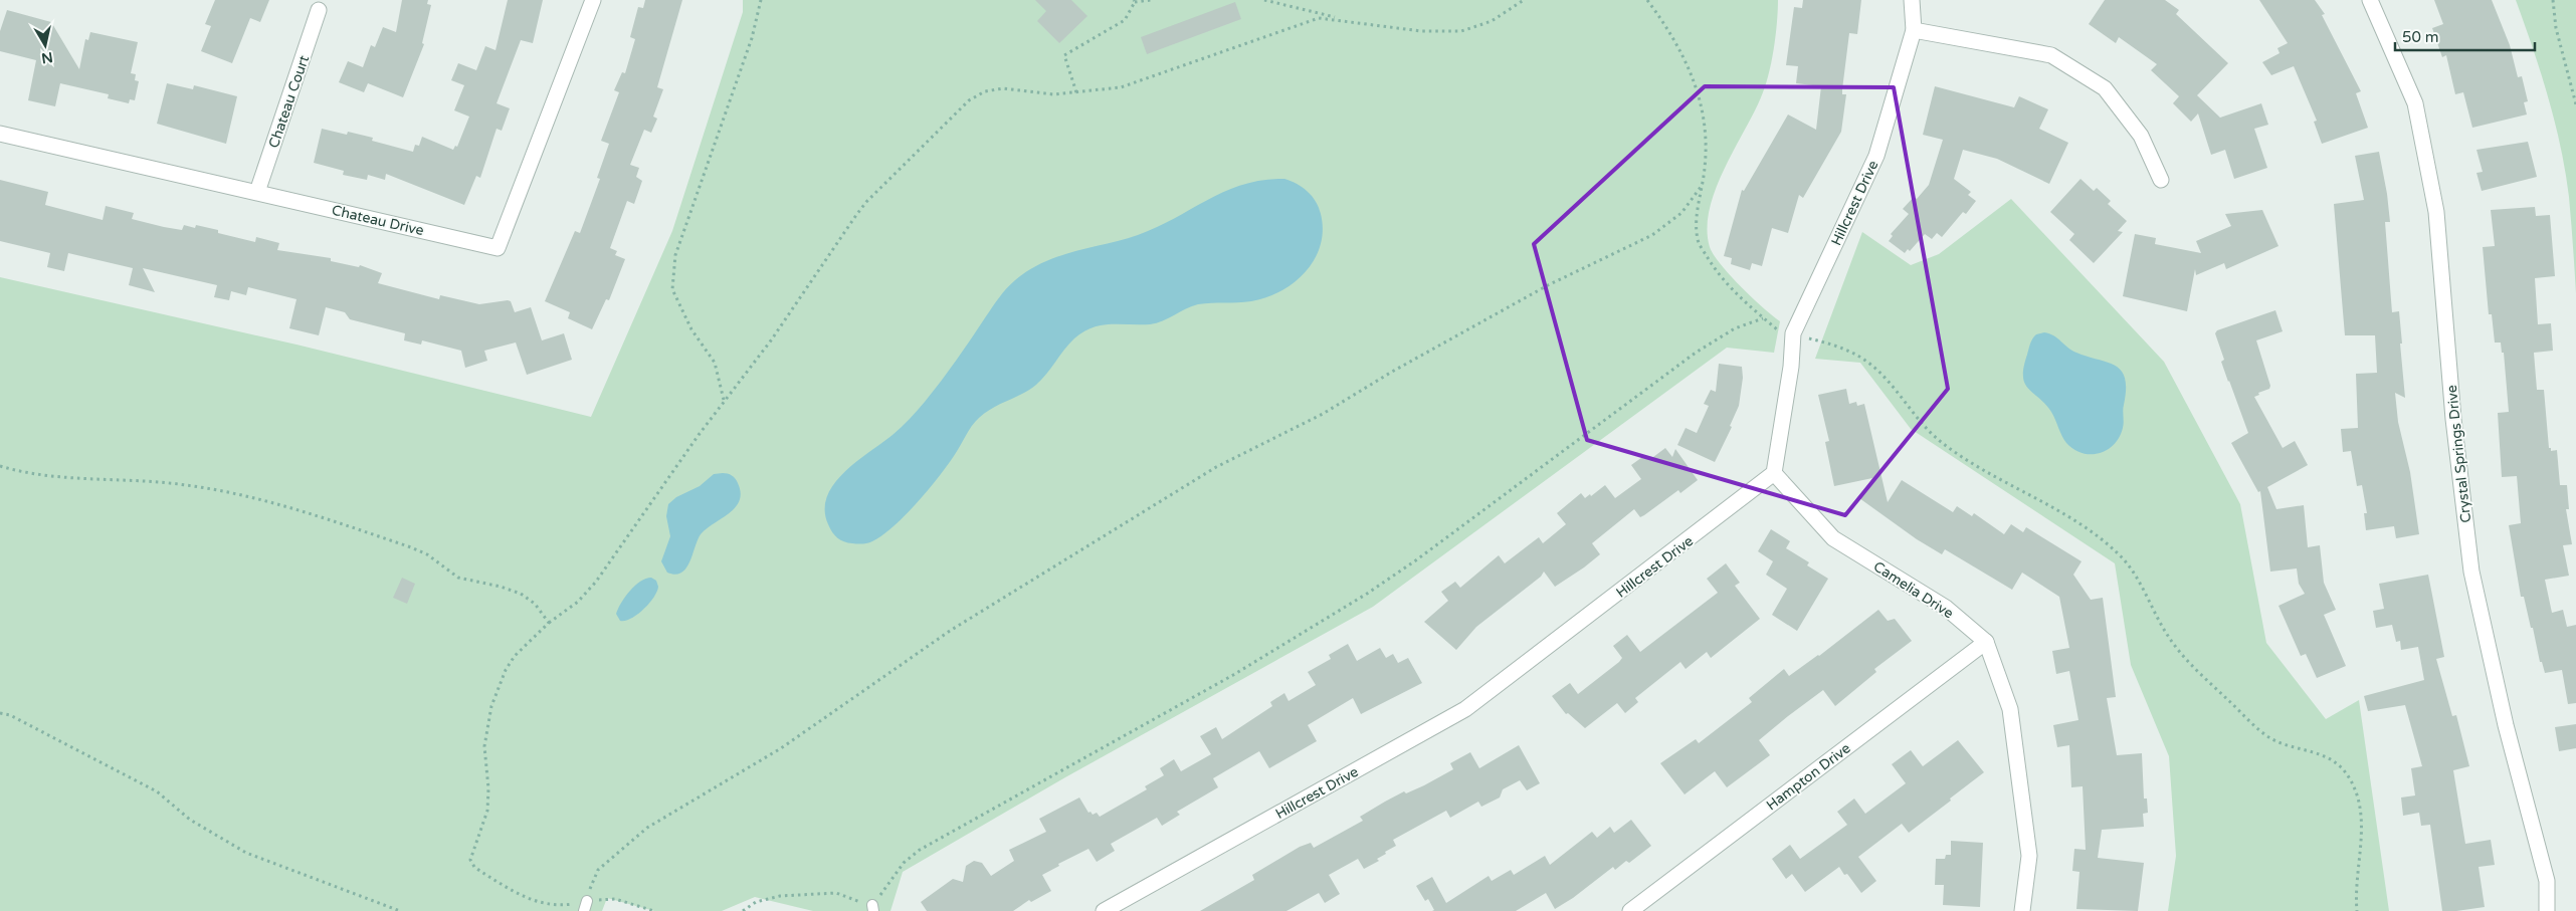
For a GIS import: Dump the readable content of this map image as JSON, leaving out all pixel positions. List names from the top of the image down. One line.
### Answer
{"streets":{"street":["Chateau Court","Hillcrest Drive","Chateau Drive","Crystal Springs Drive","Camelia Drive","Hampton Drive"]},"crossings":[["Chateau Court","Chateau Drive"],["Hillcrest Drive","Camelia Drive"],["Camelia Drive","Hampton Drive"]],"scale_bar":"50 m","north":"bottom"}
